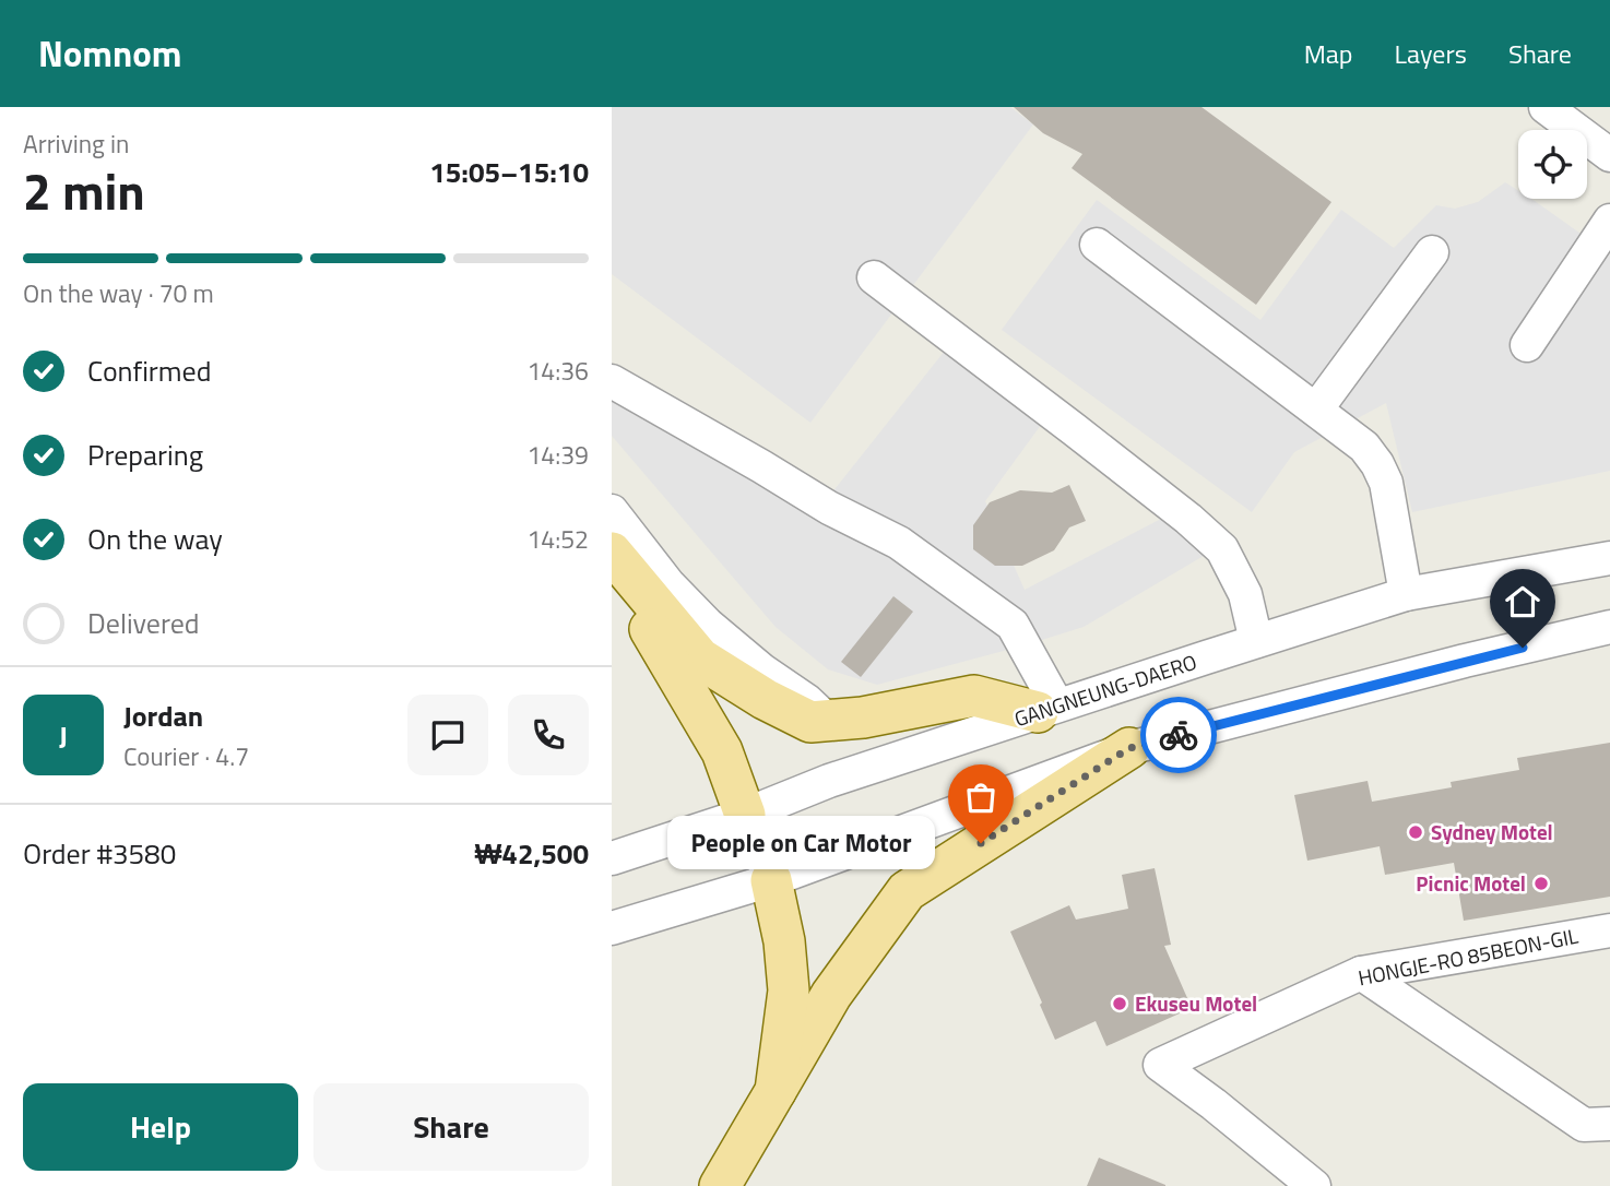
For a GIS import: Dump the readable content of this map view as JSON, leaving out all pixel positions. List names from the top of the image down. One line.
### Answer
{"streets":{"street":["GANGNEUNG-DAERO","HONGJE-RO 85BEON-GIL"]},"places":["Sydney Motel","People on Car Motor","Picnic Motel","Ekuseu Motel"],"page":{"header":"Nomnom","nav":["Map","Layers","Share"],"heading":["2 min","Arriving in","15:05–15:10"],"panel":["Jordan","Courier · 4.7","Order #3580","₩42,500"],"bar":"On the way · 70 m","list":[["Confirmed","14:36"],["Preparing","14:39"],["On the way","14:52"],"Delivered"],"round":"J","bubble":"People on Car Motor","buttons":["Help","Share"]}}
